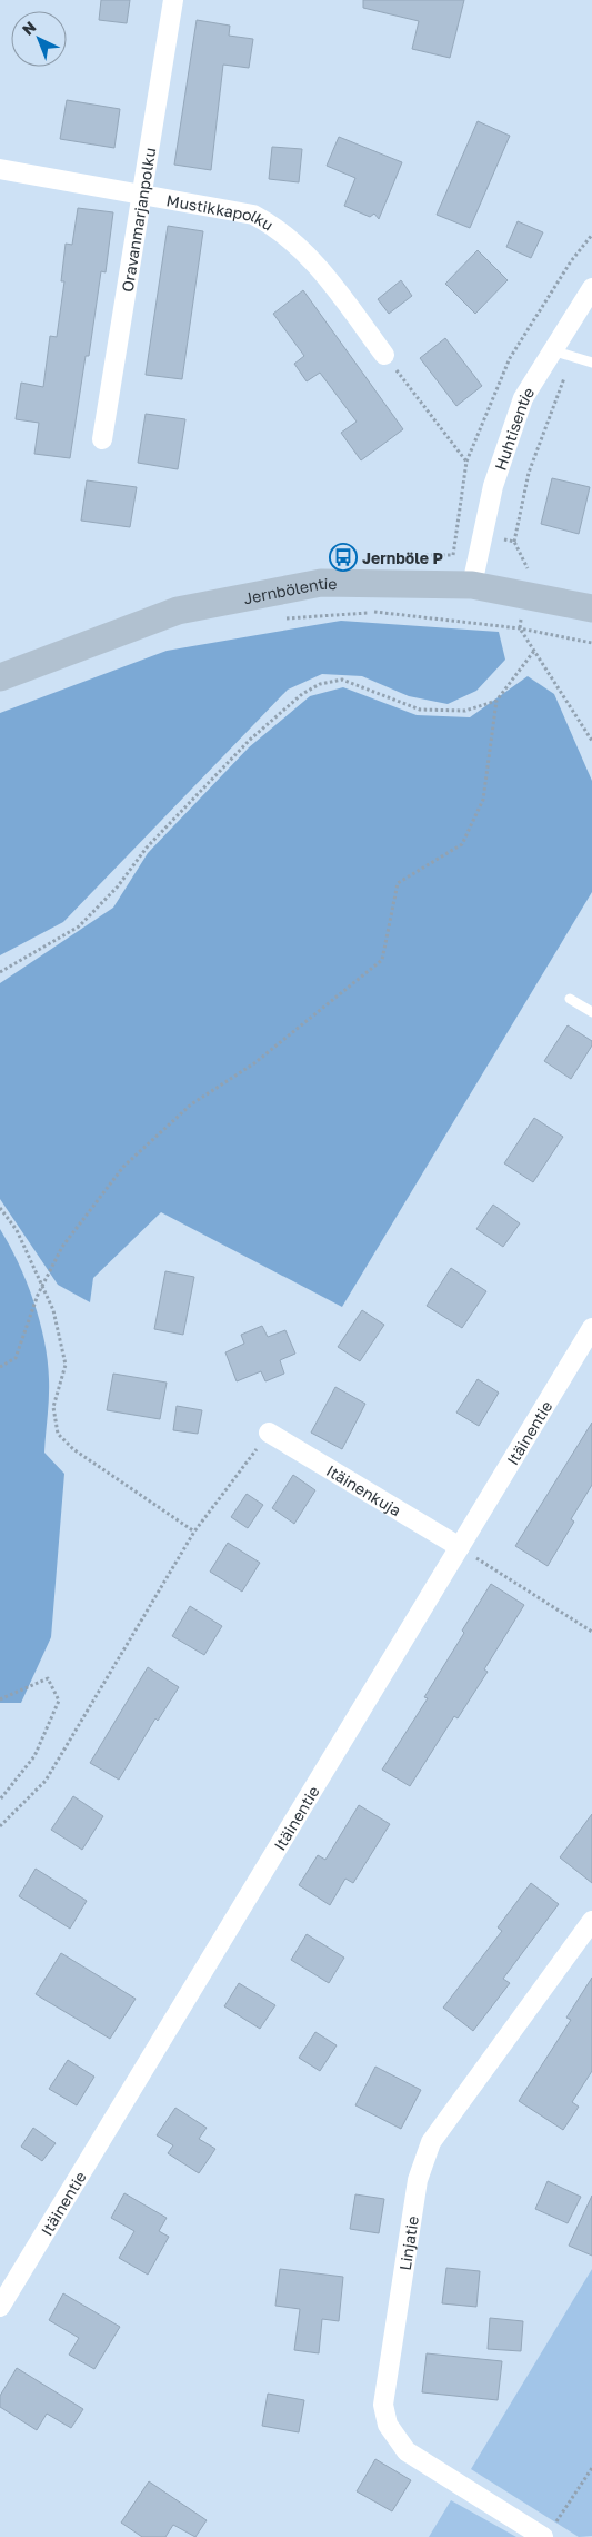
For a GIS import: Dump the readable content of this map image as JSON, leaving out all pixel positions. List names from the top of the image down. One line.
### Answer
{"streets":{"street":["Mustikkapolku","Oravanmarjanpolku","Huhtisentie","Jernbölentie","Itäinentie","Itäinenkuja","Linjatie"]},"crossings":[["Mustikkapolku","Oravanmarjanpolku"],["Huhtisentie","Jernbölentie"],["Itäinentie","Itäinenkuja"]],"places":{"bus stop":["Jernböle P"]},"north":"top left"}
